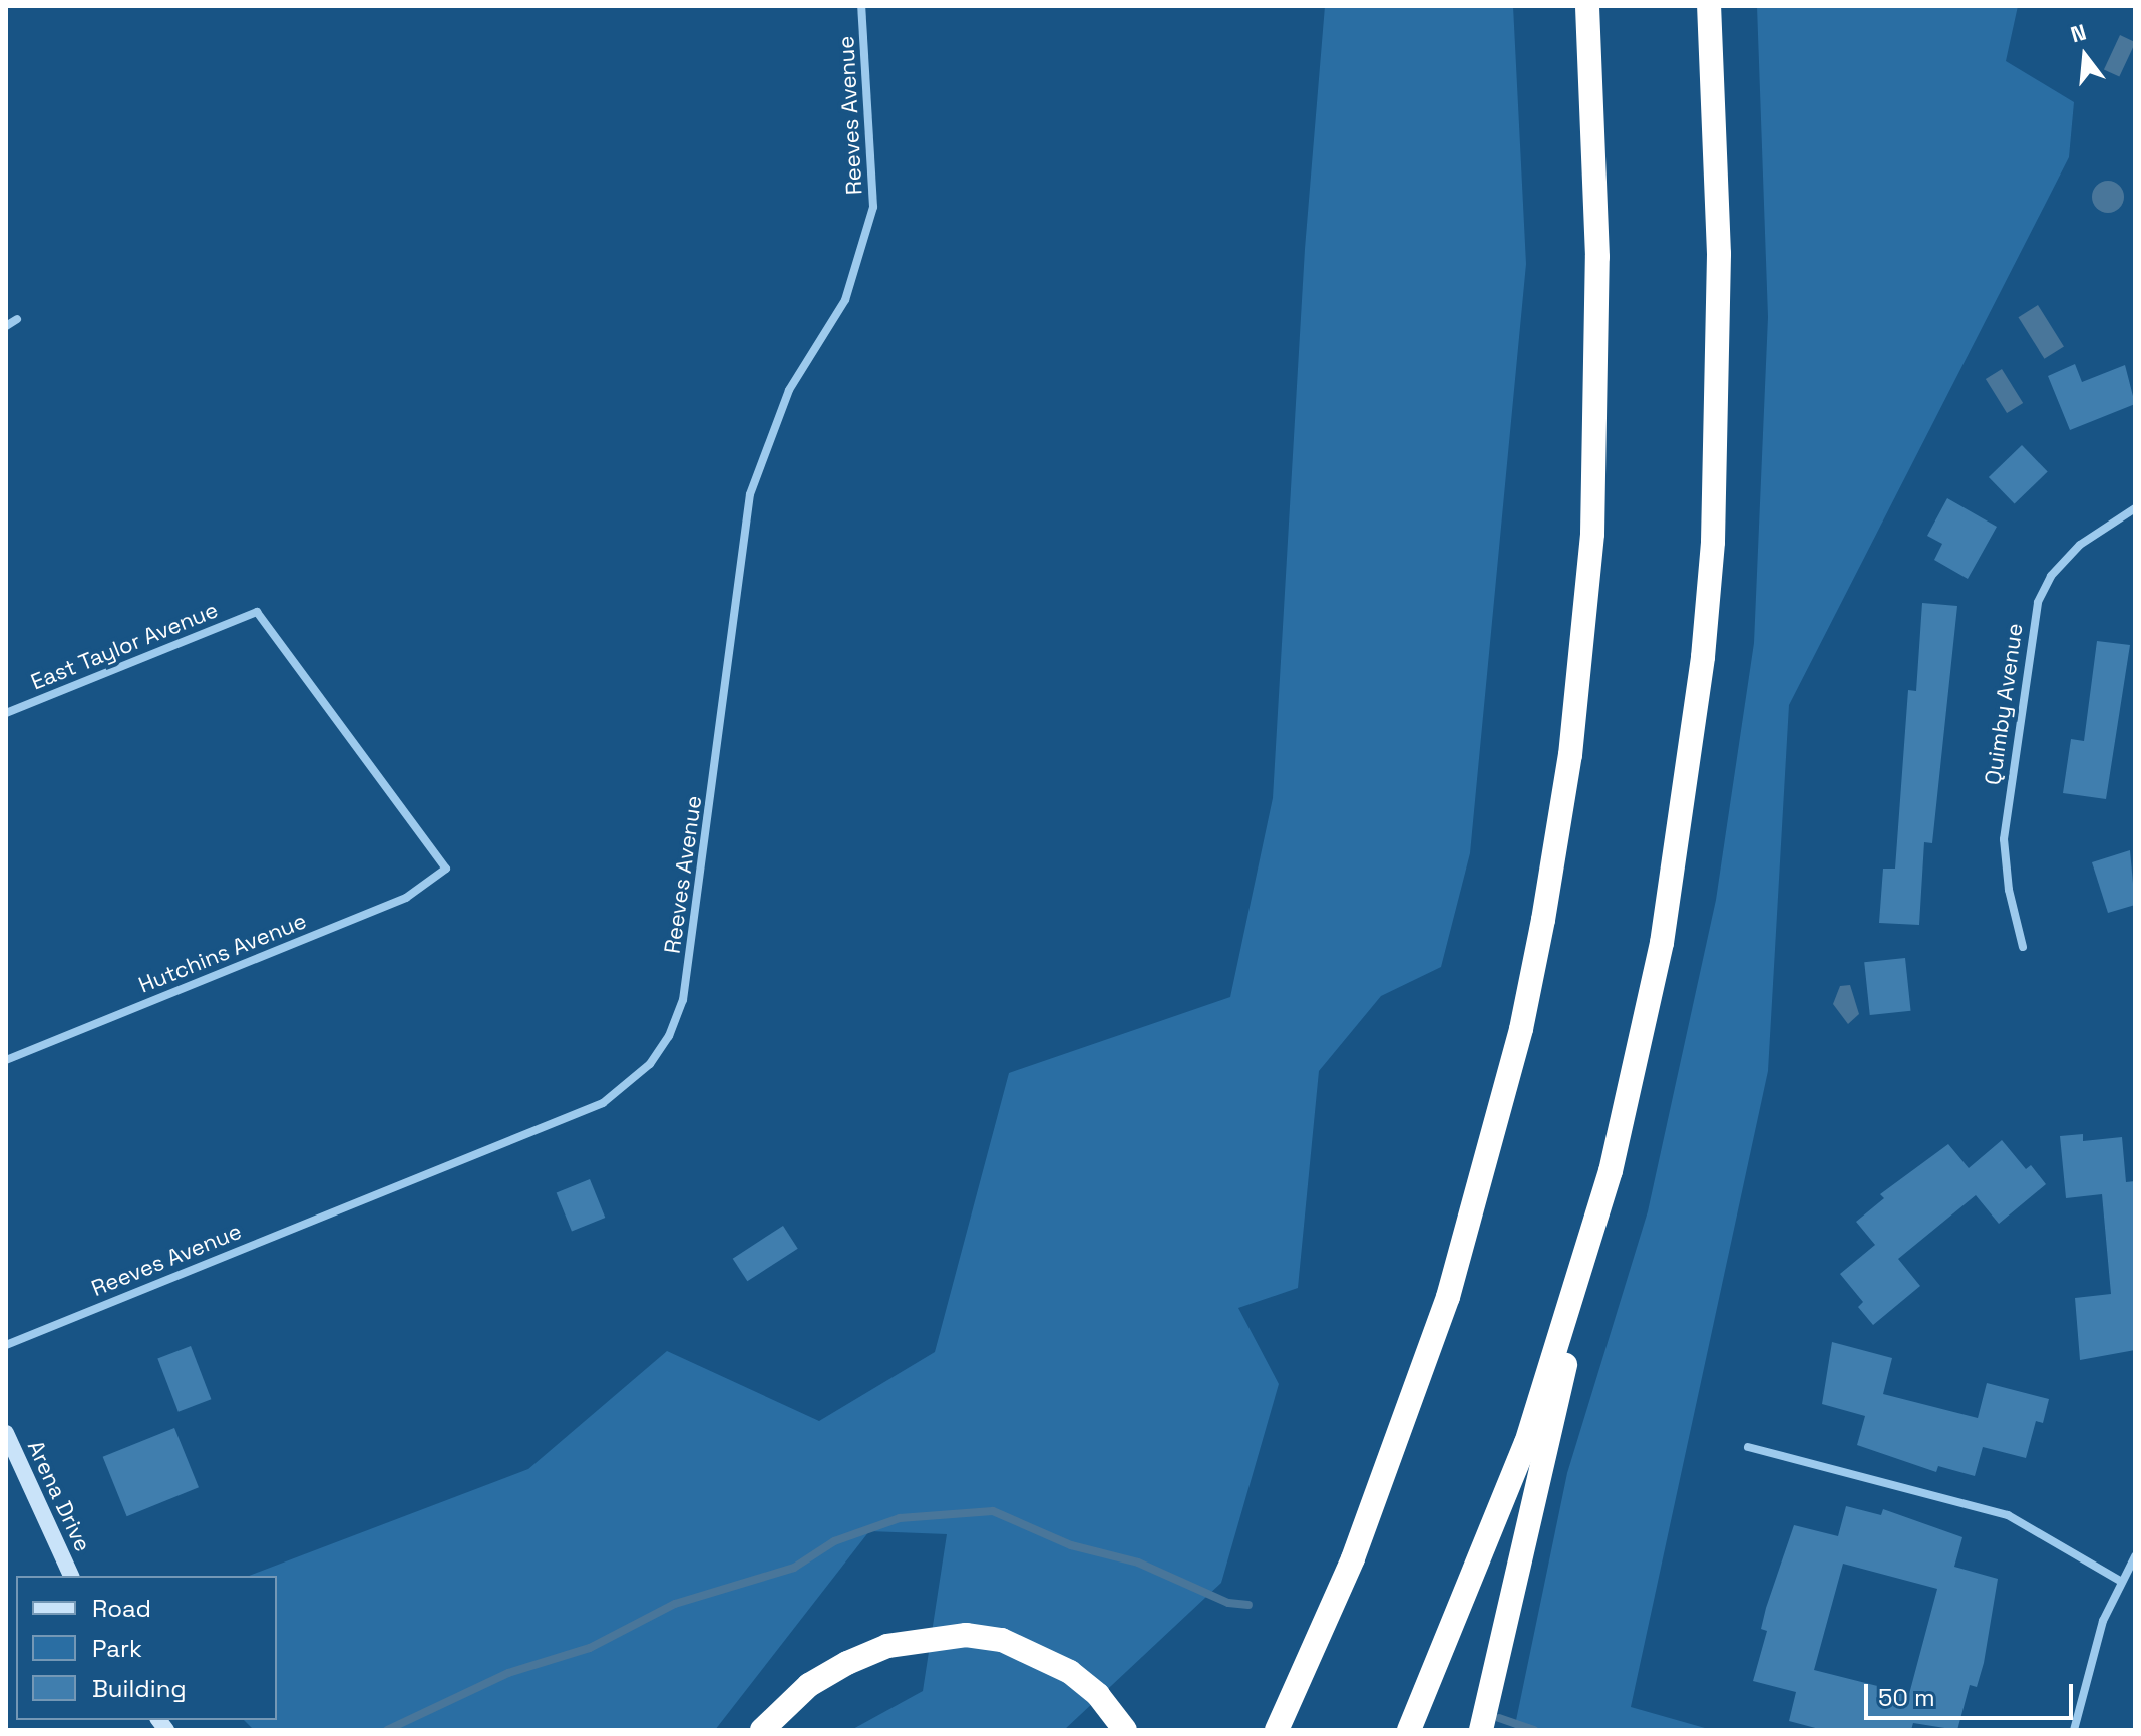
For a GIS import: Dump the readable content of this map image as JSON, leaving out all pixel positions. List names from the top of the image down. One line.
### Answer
{"streets":{"main road":["Arena Drive"],"street":["Reeves Avenue","East Taylor Avenue","Quimby Avenue","Hutchins Avenue"]},"crossings":[["East Taylor Avenue","Hutchins Avenue"]],"legend":["Road","Park","Building"],"scale_bar":"50 m","north":"top"}
